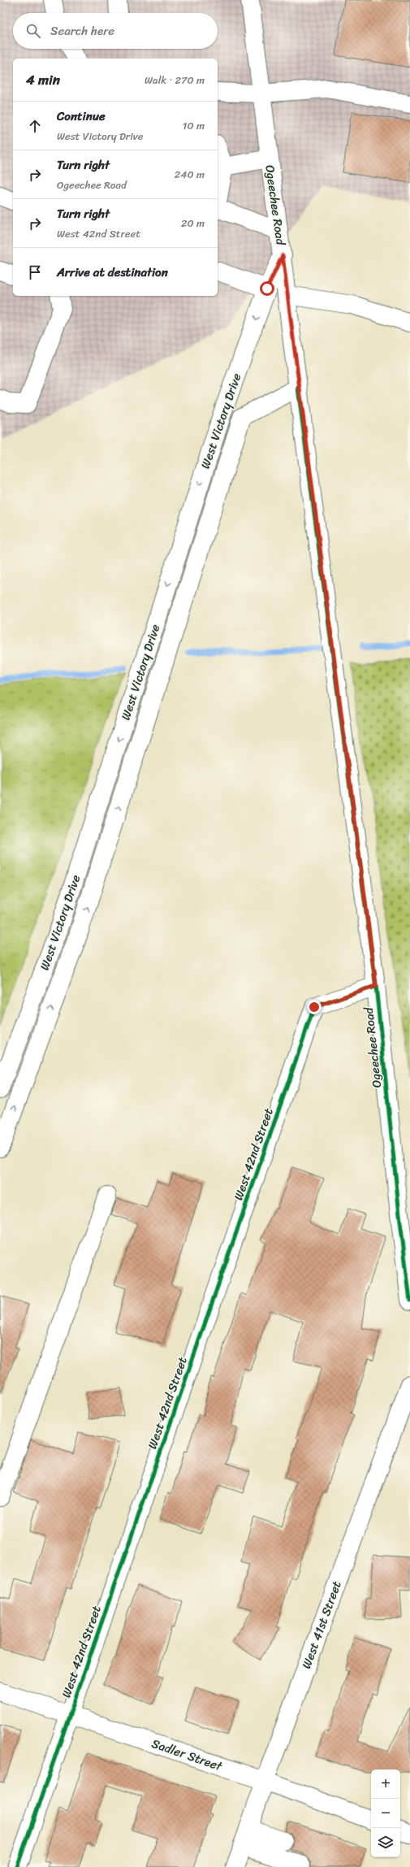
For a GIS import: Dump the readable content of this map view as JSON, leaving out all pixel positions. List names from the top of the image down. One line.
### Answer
{"streets":{"street":["Ogeechee Road","West Victory Drive","West 42nd Street","West 41st Street","Sadler Street"]},"crossings":[["Ogeechee Road","West Victory Drive"],["Ogeechee Road","West 42nd Street"],["West 42nd Street","Sadler Street"],["West 41st Street","Sadler Street"]],"page":{"search":"Search here","heading":["4 min","Walk · 270 m"],"list":[["Continue","West Victory Drive","10 m"],["Turn right","Ogeechee Road","240 m"],["Turn right","West 42nd Street","20 m"],"Arrive at destination"],"map_buttons":["+","−"]}}
